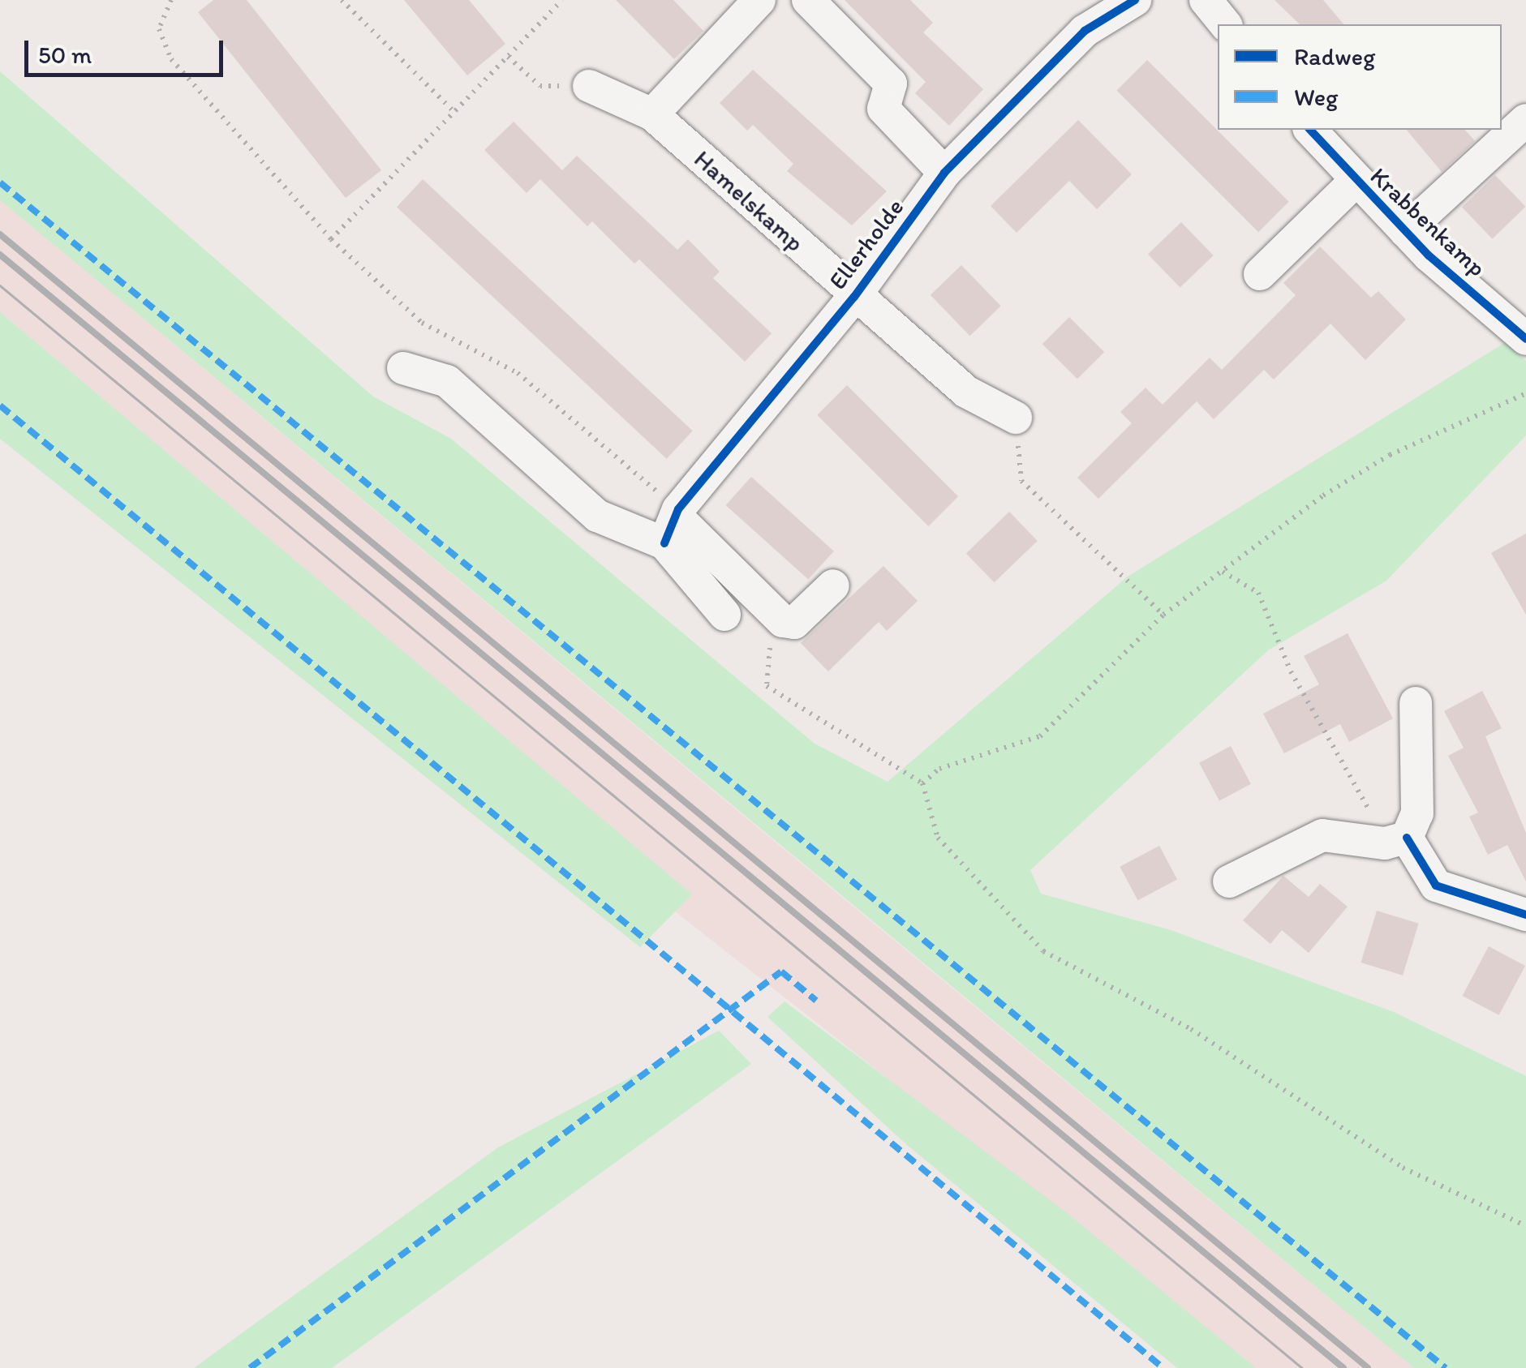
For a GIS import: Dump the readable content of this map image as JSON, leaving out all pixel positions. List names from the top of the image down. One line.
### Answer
{"streets":{"street":["Hamelskamp","Krabbenkamp","Ellerholde"]},"crossings":[["Hamelskamp","Ellerholde"]],"legend":["Radweg","Weg"],"scale_bar":"50 m"}
